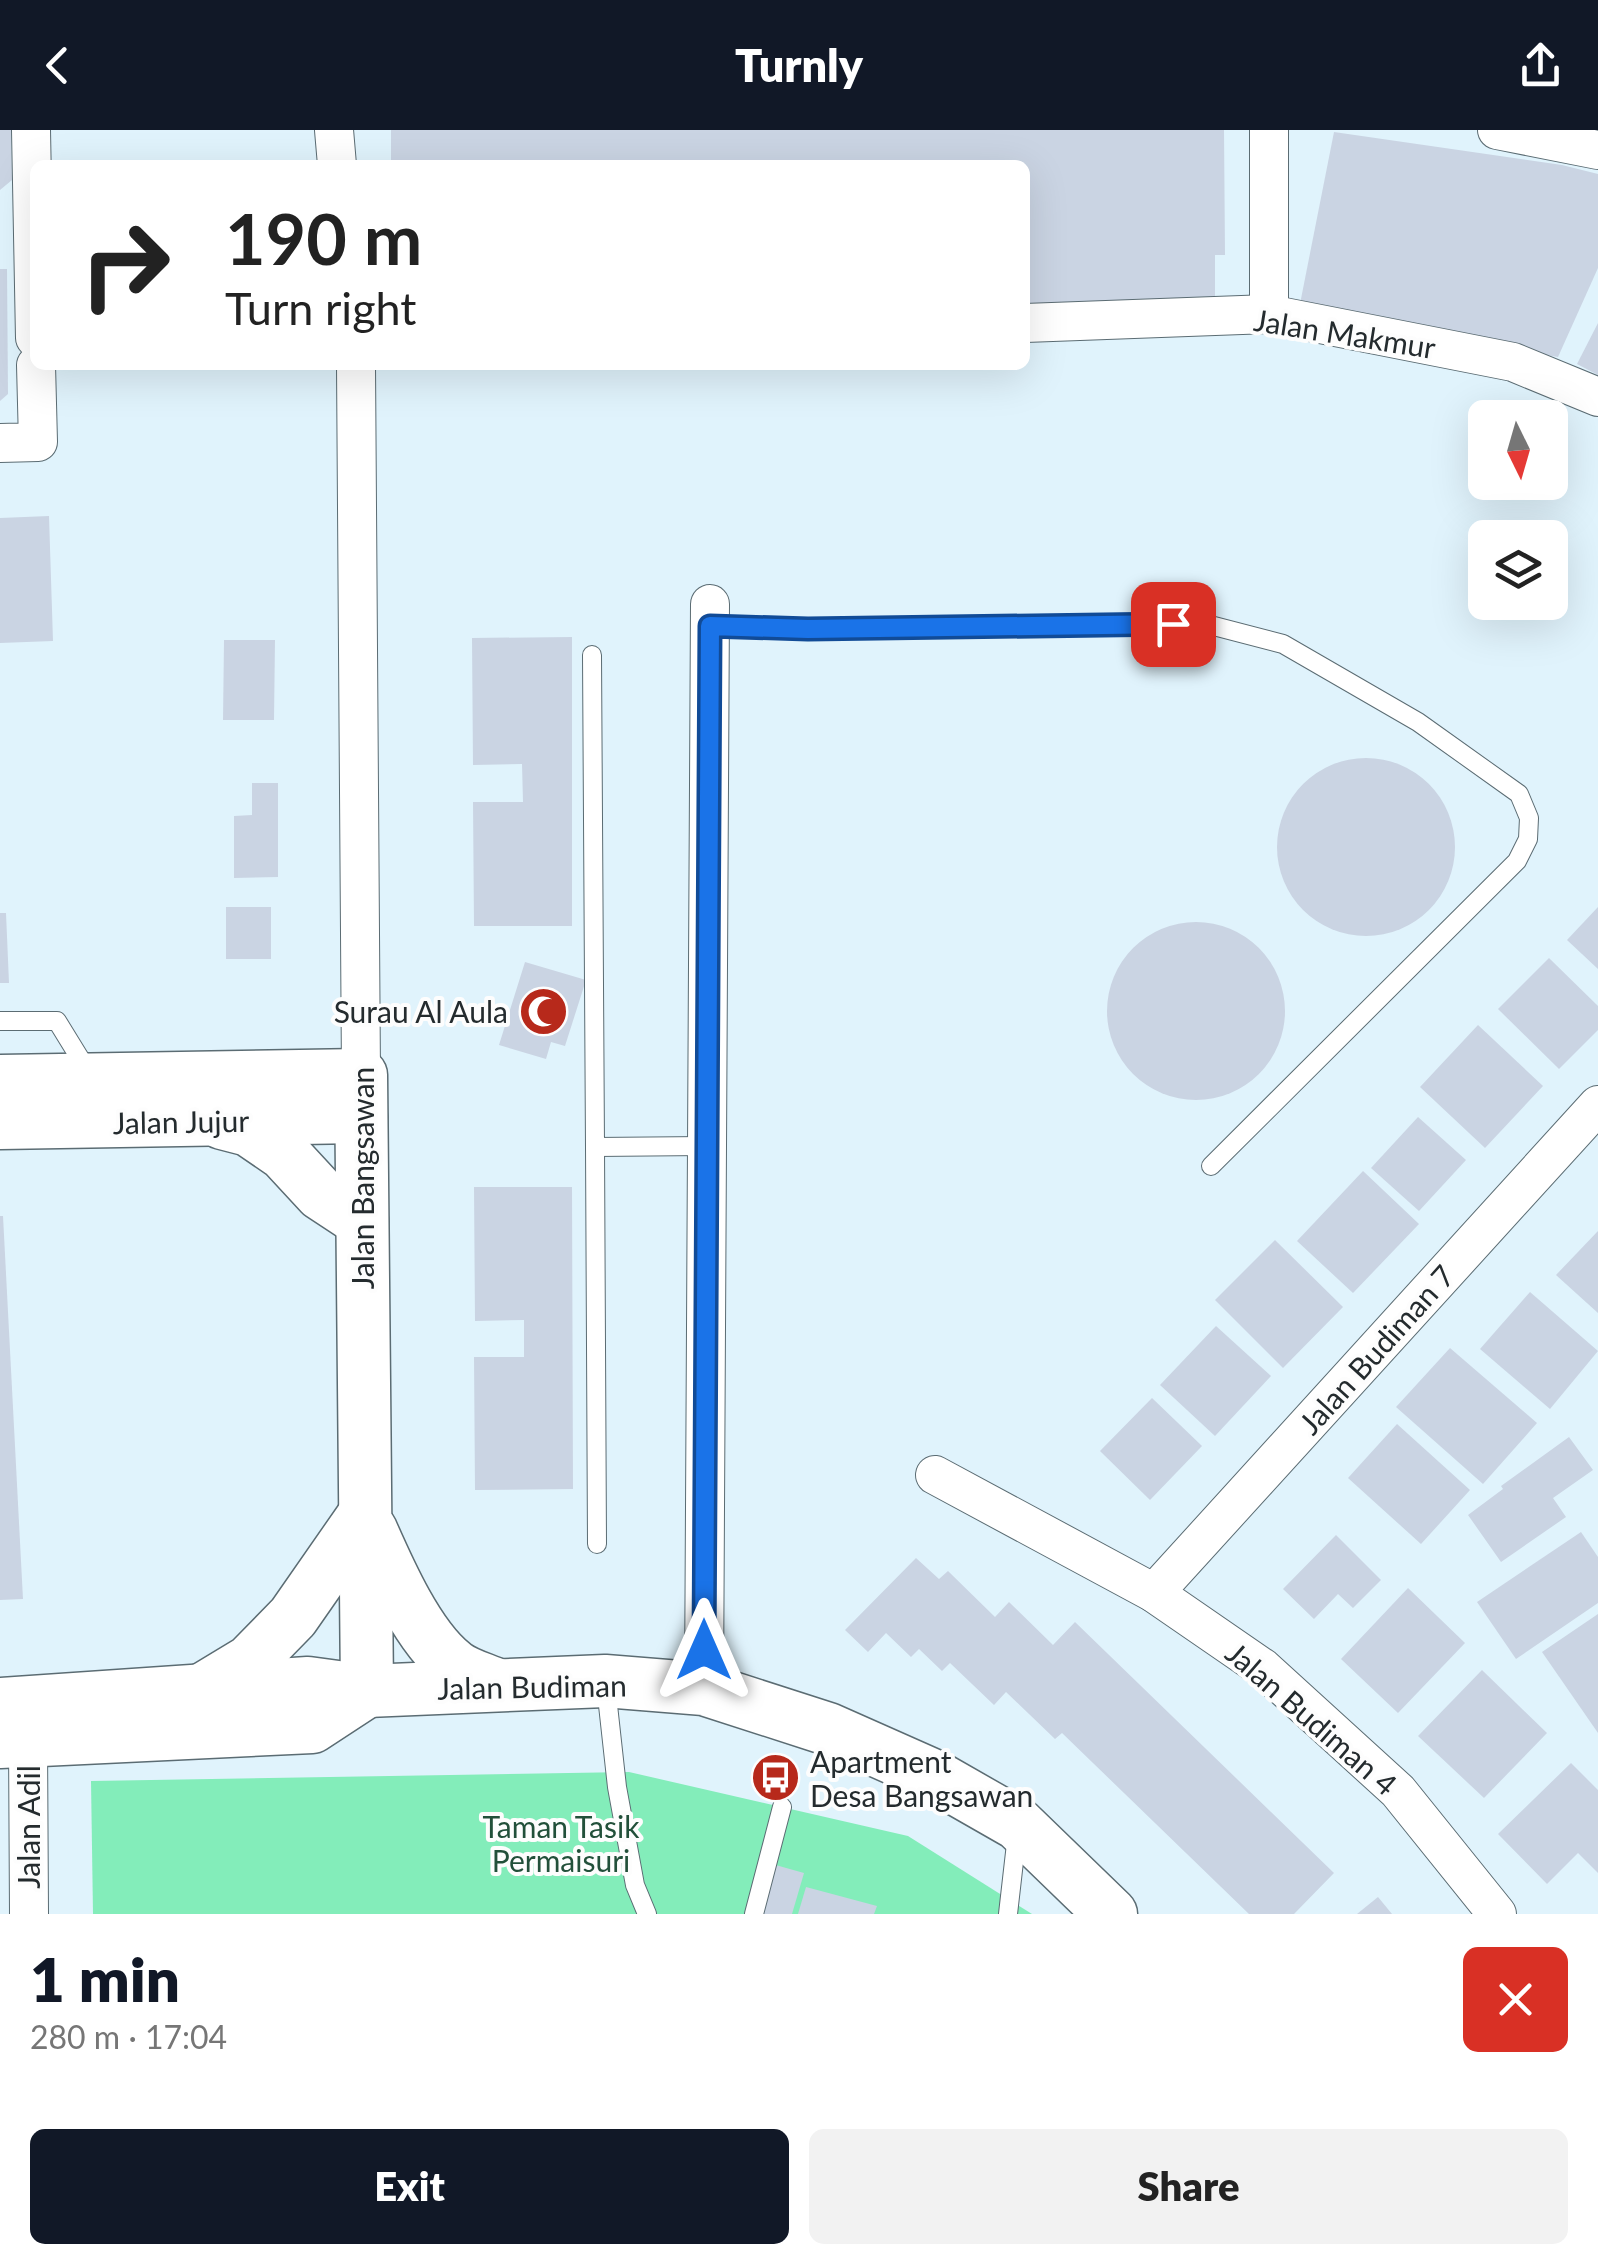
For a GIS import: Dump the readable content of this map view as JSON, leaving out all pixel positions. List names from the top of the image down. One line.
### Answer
{"streets":{"street":["Jalan Makmur","Jalan Jujur","Jalan Bangsawan","Jalan Budiman 7","Jalan Budiman","Jalan Budiman 4","Jalan Adil"]},"crossings":[["Jalan Jujur","Jalan Bangsawan"],["Jalan Bangsawan","Jalan Budiman"],["Jalan Budiman 7","Jalan Budiman 4"],["Jalan Budiman","Jalan Adil"]],"parks":["Taman Tasik Permaisuri"],"places":{"mosque":["Surau Al Aula"],"bus stop":["Apartment Desa Bangsawan"]},"north":"bottom","page":{"header":"Turnly","turn":["190 m","Turn right"],"heading":["1 min","280 m · 17:04"],"buttons":["Exit","Share"]}}
